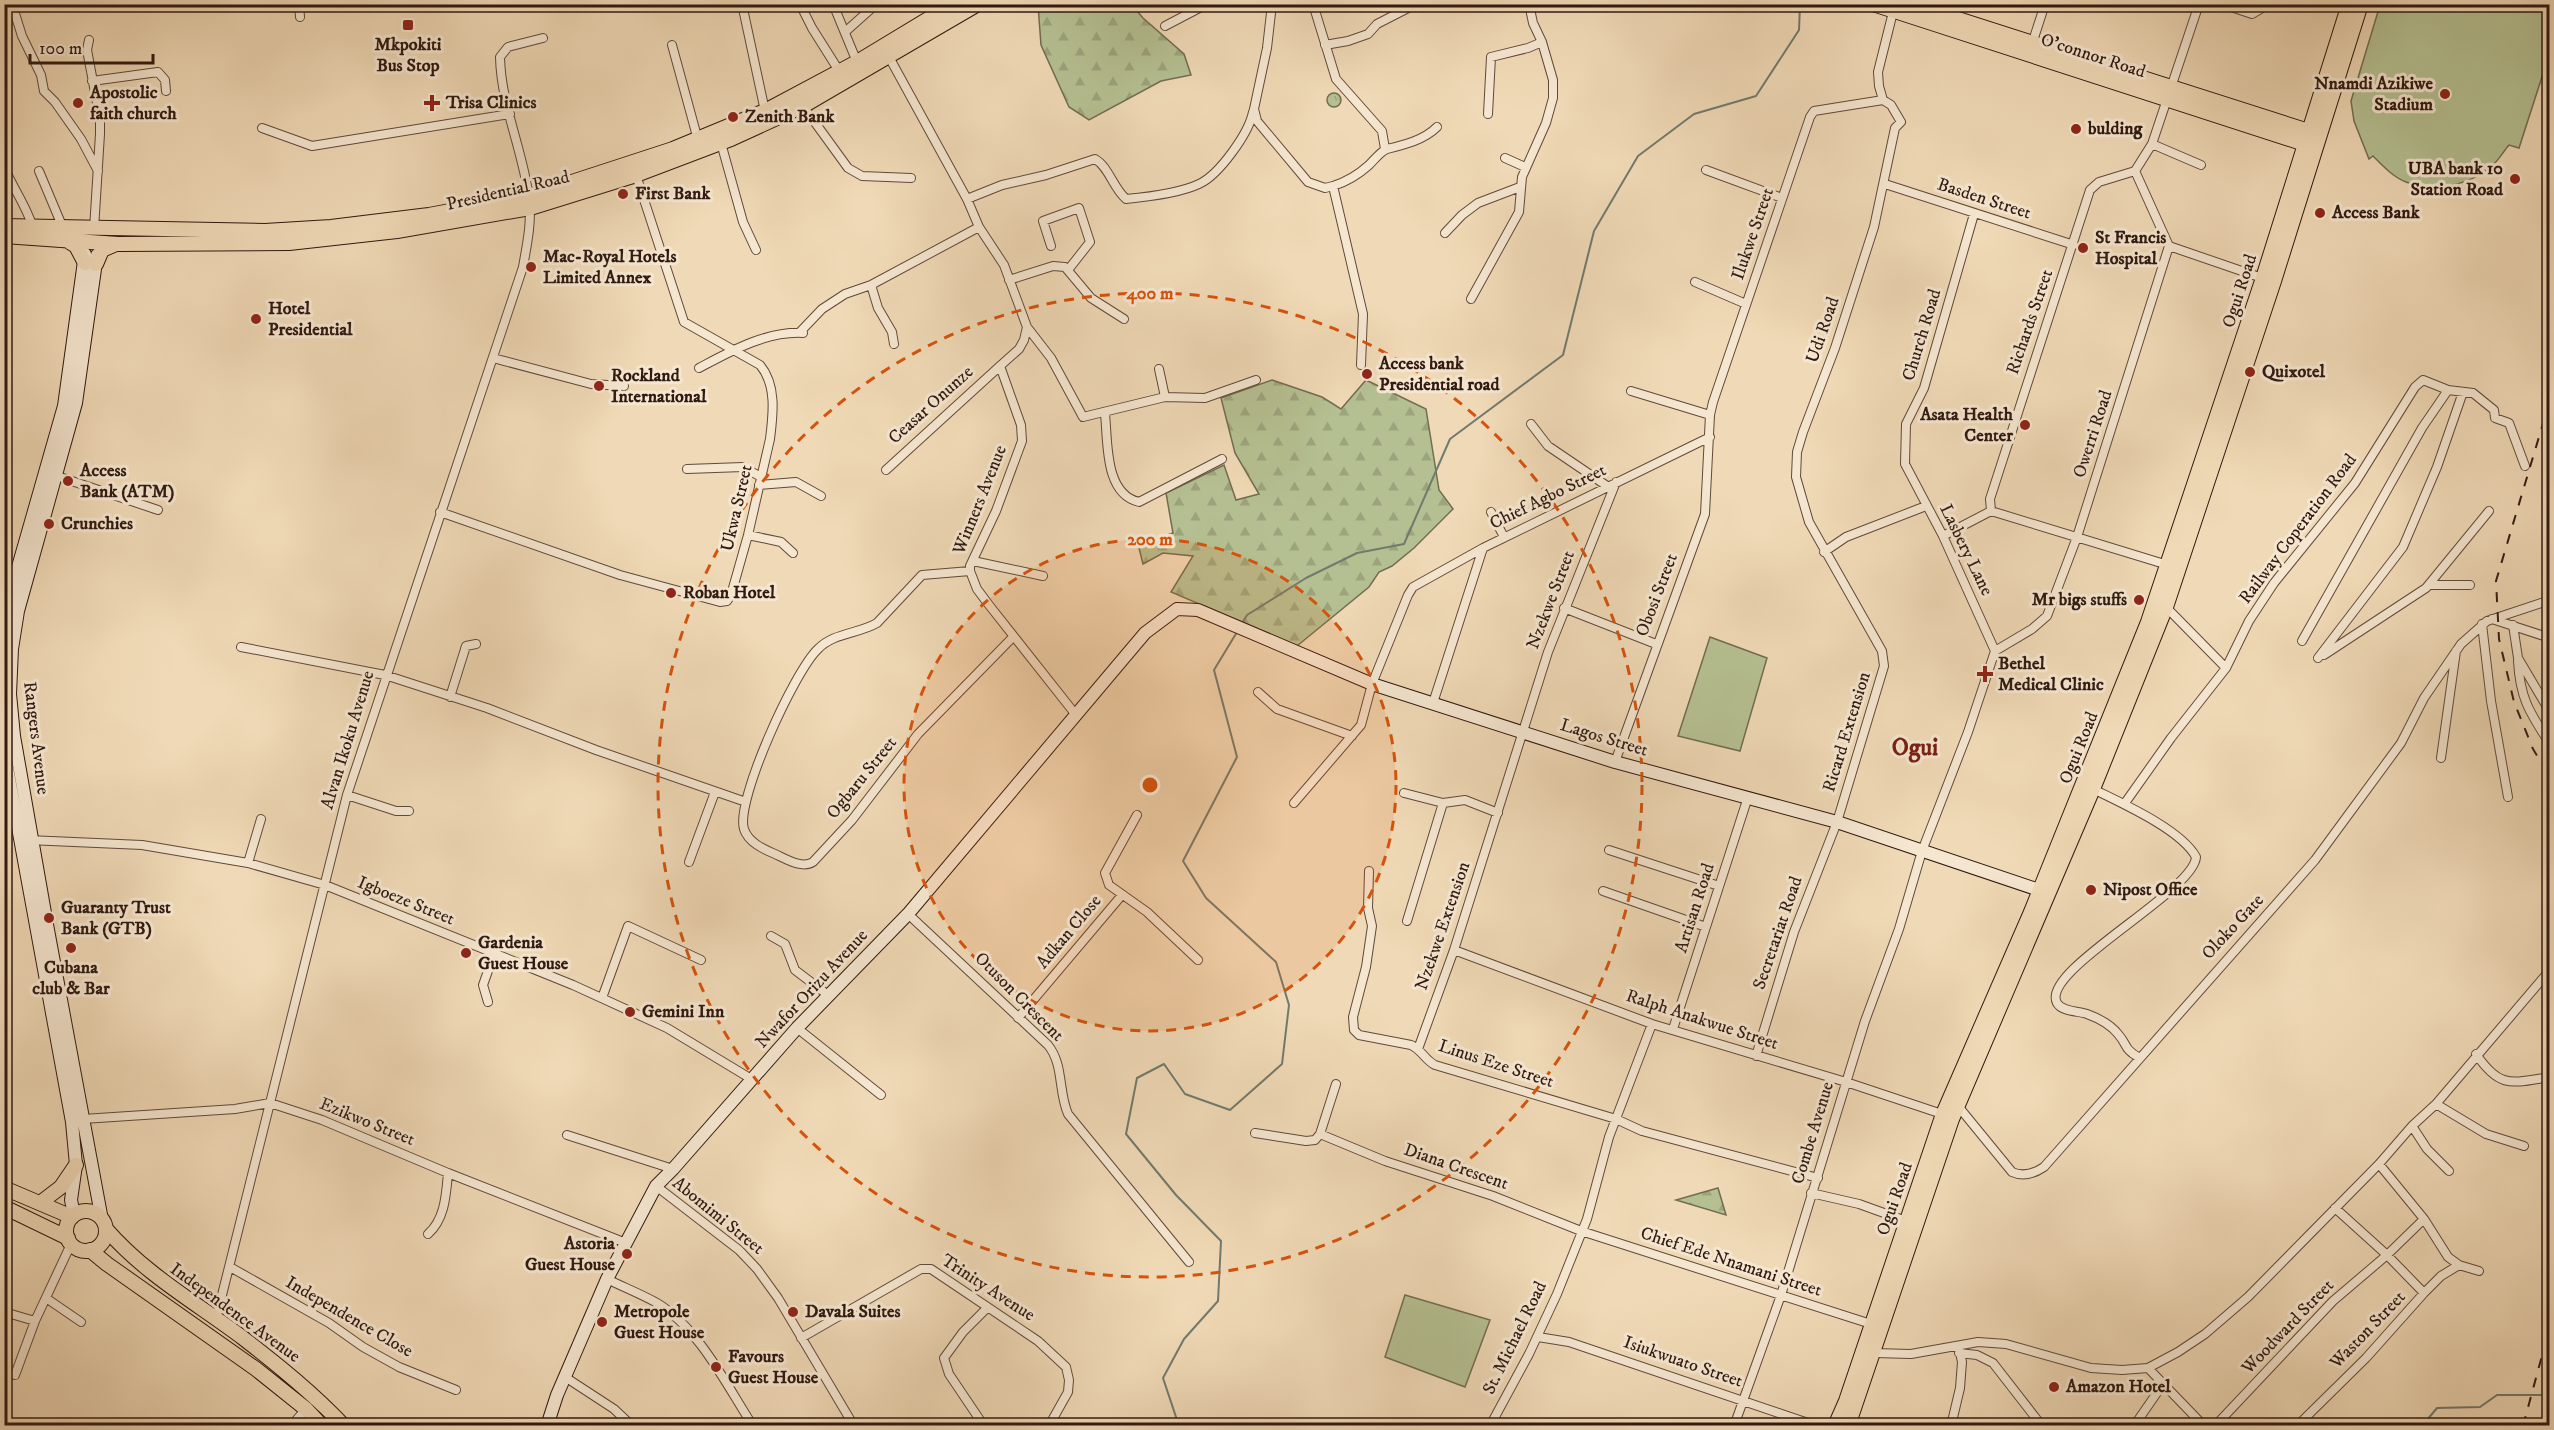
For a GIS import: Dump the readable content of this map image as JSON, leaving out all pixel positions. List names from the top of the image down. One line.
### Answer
{"streets":{"main road":["O'connor Road","Presidential Road","Ogui Road","Independence Avenue"],"street":["Basden Street","Ilukwe Street","Richards Street","Udi Road","Church Road","Ceasar Onunze","Owerri Road","Chief Agbo Street","Winners Avenue","Ukwa Street","Railway Coperation Road","Lasbery Lane","Obosi Street","Nzekwe Street","Ricard Extension","Rangers Avenue","Lagos Street","Alvan Ikoku Avenue","Ogbaru Street","Igboeze Street","Artisan Road","Nzekwe Extension","Oloko Gate","Adkan Close","Secretariat Road","Nwafor Orizu Avenue","Otuson Crescent","Ralph Anakwue Street","Linus Eze Street","Ezikwo Street","Combe Avenue","Diana Crescent","Abomimi Street","Chief Ede Nnamani Street","Trinity Avenue","Independence Close","Woodward Street","Waston Street","St. Michael Road","Isiukwuato Street"]},"crossings":[["O'connor Road","Ogui Road"],["Presidential Road","Ukwa Street"],["Presidential Road","Alvan Ikoku Avenue"],["Basden Street","Richards Street"],["Basden Street","Udi Road"],["Basden Street","Church Road"],["Ilukwe Street","Udi Road"],["Ilukwe Street","Chief Agbo Street"],["Ilukwe Street","Obosi Street"],["Ogui Road","Lagos Street"],["Ogui Road","Oloko Gate"],["Ogui Road","Ralph Anakwue Street"],["Ogui Road","Chief Ede Nnamani Street"],["Udi Road","Ricard Extension"],["Church Road","Lasbery Lane"],["Ceasar Onunze","Winners Avenue"],["Owerri Road","Lasbery Lane"],["Chief Agbo Street","Obosi Street"],["Chief Agbo Street","Nzekwe Street"],["Chief Agbo Street","Lagos Street"],["Winners Avenue","Ogbaru Street"],["Winners Avenue","Nwafor Orizu Avenue"],["Ukwa Street","Alvan Ikoku Avenue"],["Obosi Street","Lagos Street"],["Nzekwe Street","Lagos Street"],["Nzekwe Street","Nzekwe Extension"],["Ricard Extension","Lagos Street"],["Ricard Extension","Secretariat Road"],["Rangers Avenue","Igboeze Street"],["Rangers Avenue","Ezikwo Street"],["Rangers Avenue","Independence Avenue"],["Lagos Street","Artisan Road"],["Lagos Street","Nzekwe Extension"],["Lagos Street","Secretariat Road"],["Lagos Street","Nwafor Orizu Avenue"],["Lagos Street","Combe Avenue"],["Alvan Ikoku Avenue","Igboeze Street"],["Alvan Ikoku Avenue","Ezikwo Street"],["Alvan Ikoku Avenue","Independence Avenue"],["Alvan Ikoku Avenue","Independence Close"],["Igboeze Street","Nwafor Orizu Avenue"],["Artisan Road","Ralph Anakwue Street"],["Nzekwe Extension","Ralph Anakwue Street"],["Nzekwe Extension","Linus Eze Street"],["Oloko Gate","Ralph Anakwue Street"],["Adkan Close","Otuson Crescent"],["Secretariat Road","Ralph Anakwue Street"],["Nwafor Orizu Avenue","Otuson Crescent"],["Nwafor Orizu Avenue","Ezikwo Street"],["Nwafor Orizu Avenue","Abomimi Street"],["Ralph Anakwue Street","Combe Avenue"],["Ralph Anakwue Street","St. Michael Road"],["Linus Eze Street","Combe Avenue"],["Linus Eze Street","St. Michael Road"],["Combe Avenue","Chief Ede Nnamani Street"],["Combe Avenue","Isiukwuato Street"],["Diana Crescent","Chief Ede Nnamani Street"],["Diana Crescent","St. Michael Road"],["Abomimi Street","Trinity Avenue"],["Chief Ede Nnamani Street","St. Michael Road"],["Woodward Street","Waston Street"],["St. Michael Road","Isiukwuato Street"]],"districts":["Ogui"],"places":{"transit":["Mkpokiti Bus Stop"],"other":["Nnamdi Azikiwe Stadium","Apostolic faith church","Zenith Bank","bulding","UBA bank 10 Station Road","First Bank","Access Bank","St Francis Hospital","Mac-Royal Hotels Limited Annex","Hotel Presidential","Quixotel","Access bank Presidential road","Rockland International","Asata Health Center","Access Bank (ATM)","Crunchies","Roban Hotel","Mr bigs stuffs","Nipost Office","Guaranty Trust Bank (GTB)","Cubana club & Bar","Gardenia Guest House","Gemini Inn","Astoria Guest House","Davala Suites","Metropole Guest House","Favours Guest House","Amazon Hotel"],"health":["Trisa Clinics","Bethel Medical Clinic"]},"scale_bar":"100 m","rings":["400 m","200 m"]}
